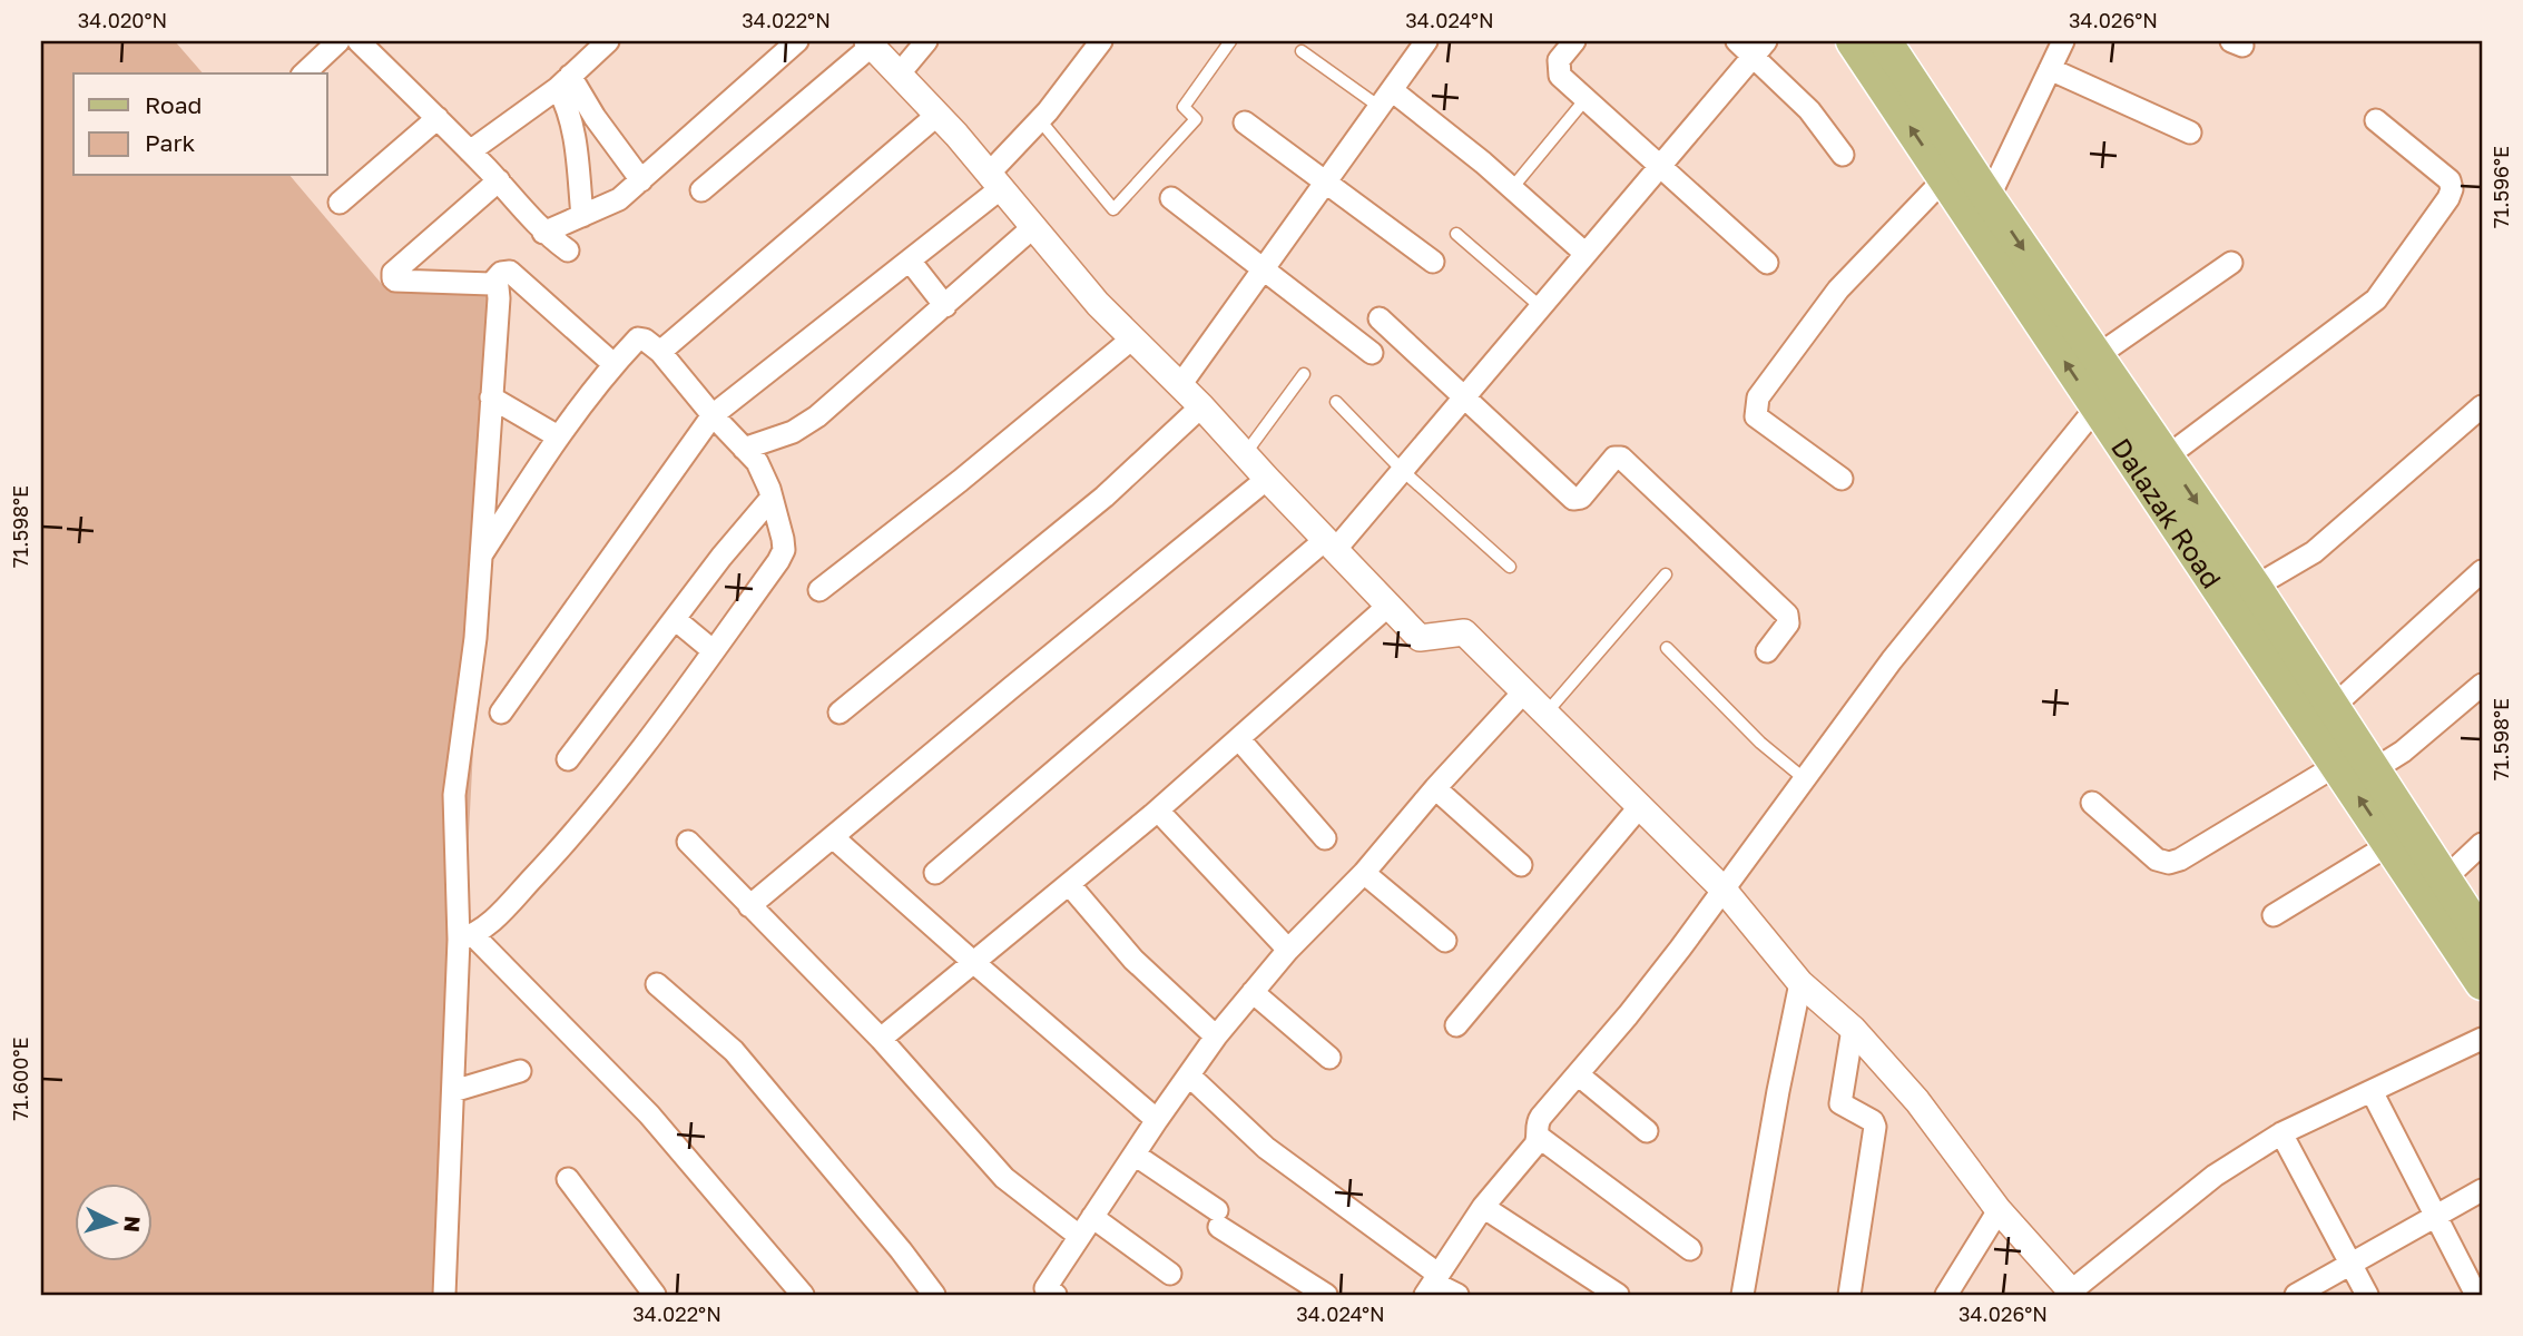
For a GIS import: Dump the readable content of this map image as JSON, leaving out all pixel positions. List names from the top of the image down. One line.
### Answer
{"streets":{"main road":["Dalazak Road"]},"legend":["Road","Park"],"north":"right","coordinates":["34.020°N","34.022°N","34.024°N","34.026°N","71.596°E","71.598°E","71.600°E"]}
